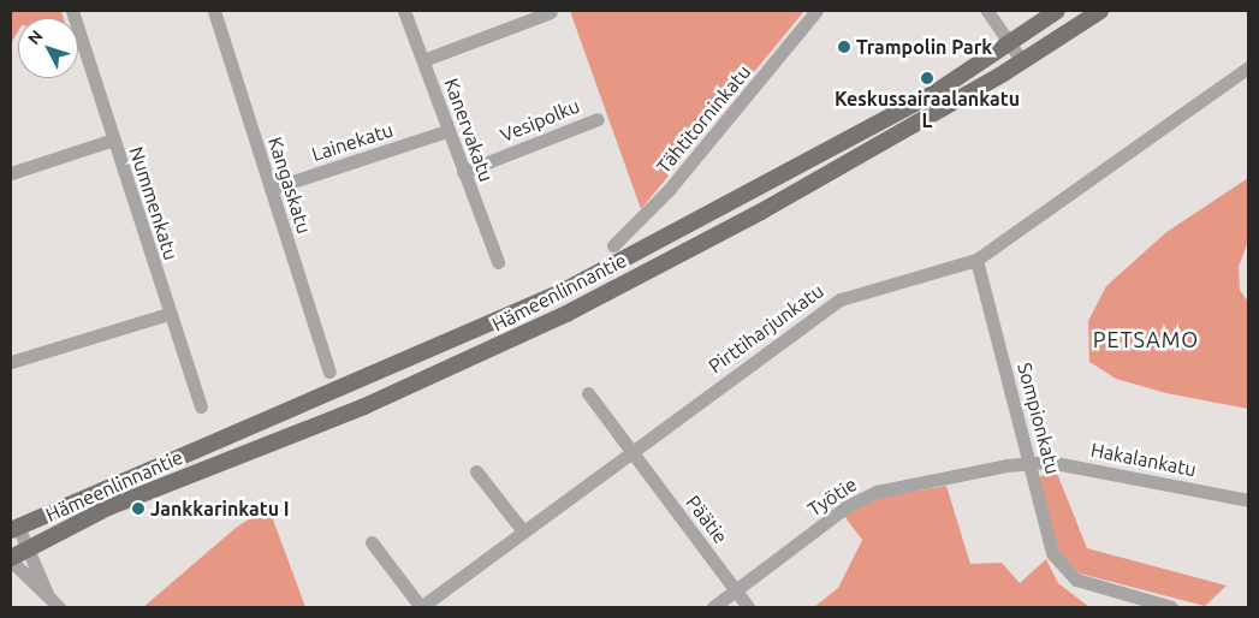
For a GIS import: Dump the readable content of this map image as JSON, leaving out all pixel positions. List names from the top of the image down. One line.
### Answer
{"streets":{"main road":["Hämeenlinnantie"],"street":["Tähtitorninkatu","Vesipolku","Kanervakatu","Lainekatu","Kangaskatu","Nummenkatu","Pirttiharjunkatu","Sompionkatu","Hakalankatu","Työtie","Päätie"]},"crossings":[["Vesipolku","Kanervakatu"],["Kanervakatu","Lainekatu"],["Lainekatu","Kangaskatu"],["Pirttiharjunkatu","Sompionkatu"],["Pirttiharjunkatu","Päätie"],["Sompionkatu","Hakalankatu"],["Sompionkatu","Työtie"],["Hakalankatu","Työtie"],["Työtie","Päätie"]],"districts":["PETSAMO"],"places":["Trampolin Park","Keskussairaalankatu L","Jankkarinkatu I"],"north":"top left"}
